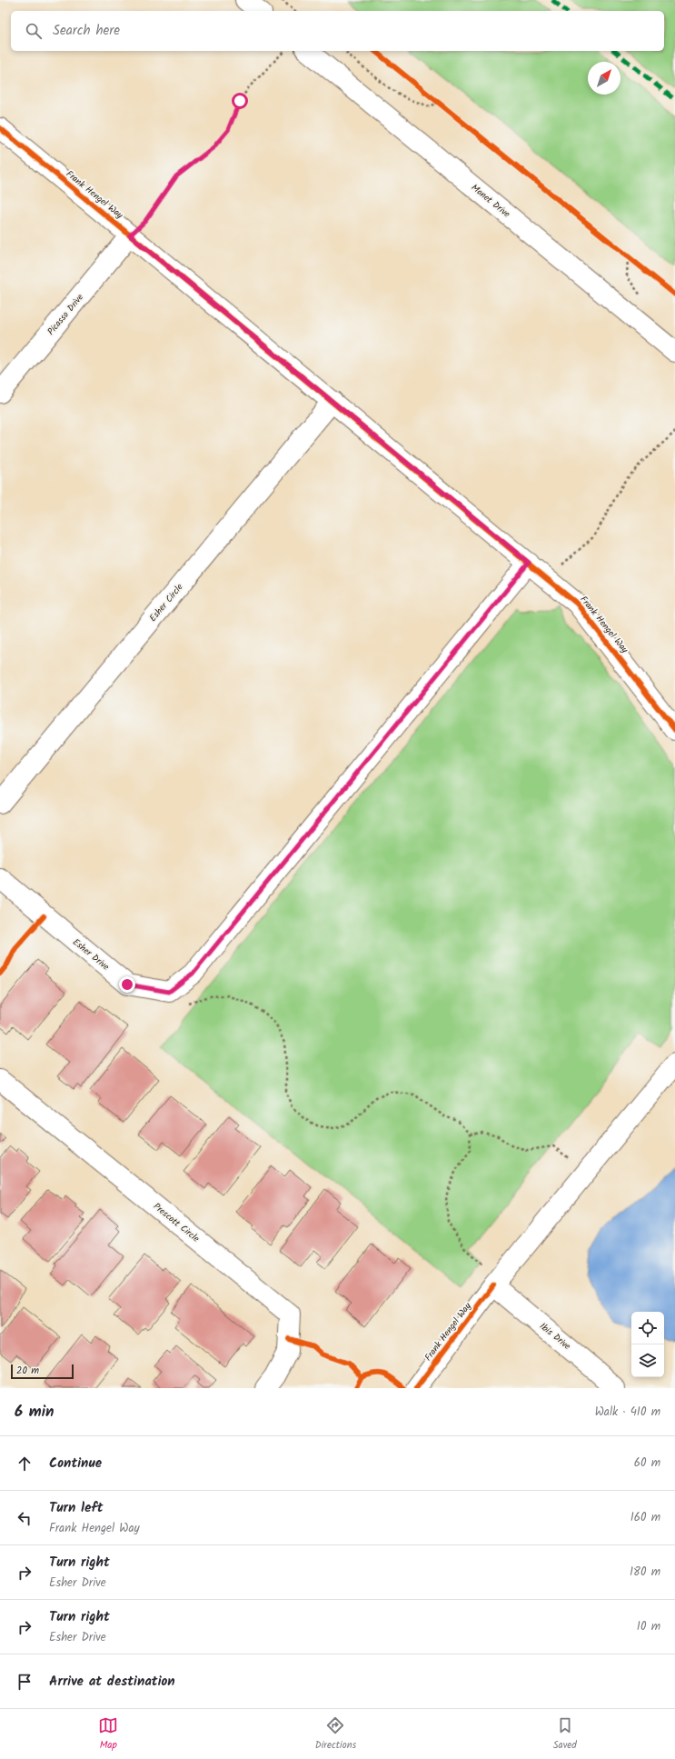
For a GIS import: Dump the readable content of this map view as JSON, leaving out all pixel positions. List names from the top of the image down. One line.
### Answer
{"streets":{"street":["Frank Hengel Way","Monet Drive","Picasso Drive","Esher Circle","Esher Drive","Prescott Circle","Ibis Drive"]},"crossings":[["Frank Hengel Way","Picasso Drive"],["Frank Hengel Way","Esher Circle"],["Frank Hengel Way","Ibis Drive"]],"scale_bar":"20 m","north":"top right","page":{"search":"Search here","scale":"20 m","heading":["6 min","Walk · 410 m"],"list":[["Continue","60 m"],["Turn left","Frank Hengel Way","160 m"],["Turn right","Esher Drive","180 m"],["Turn right","Esher Drive","10 m"],"Arrive at destination"],"nav":["Map","Directions","Saved"]}}
